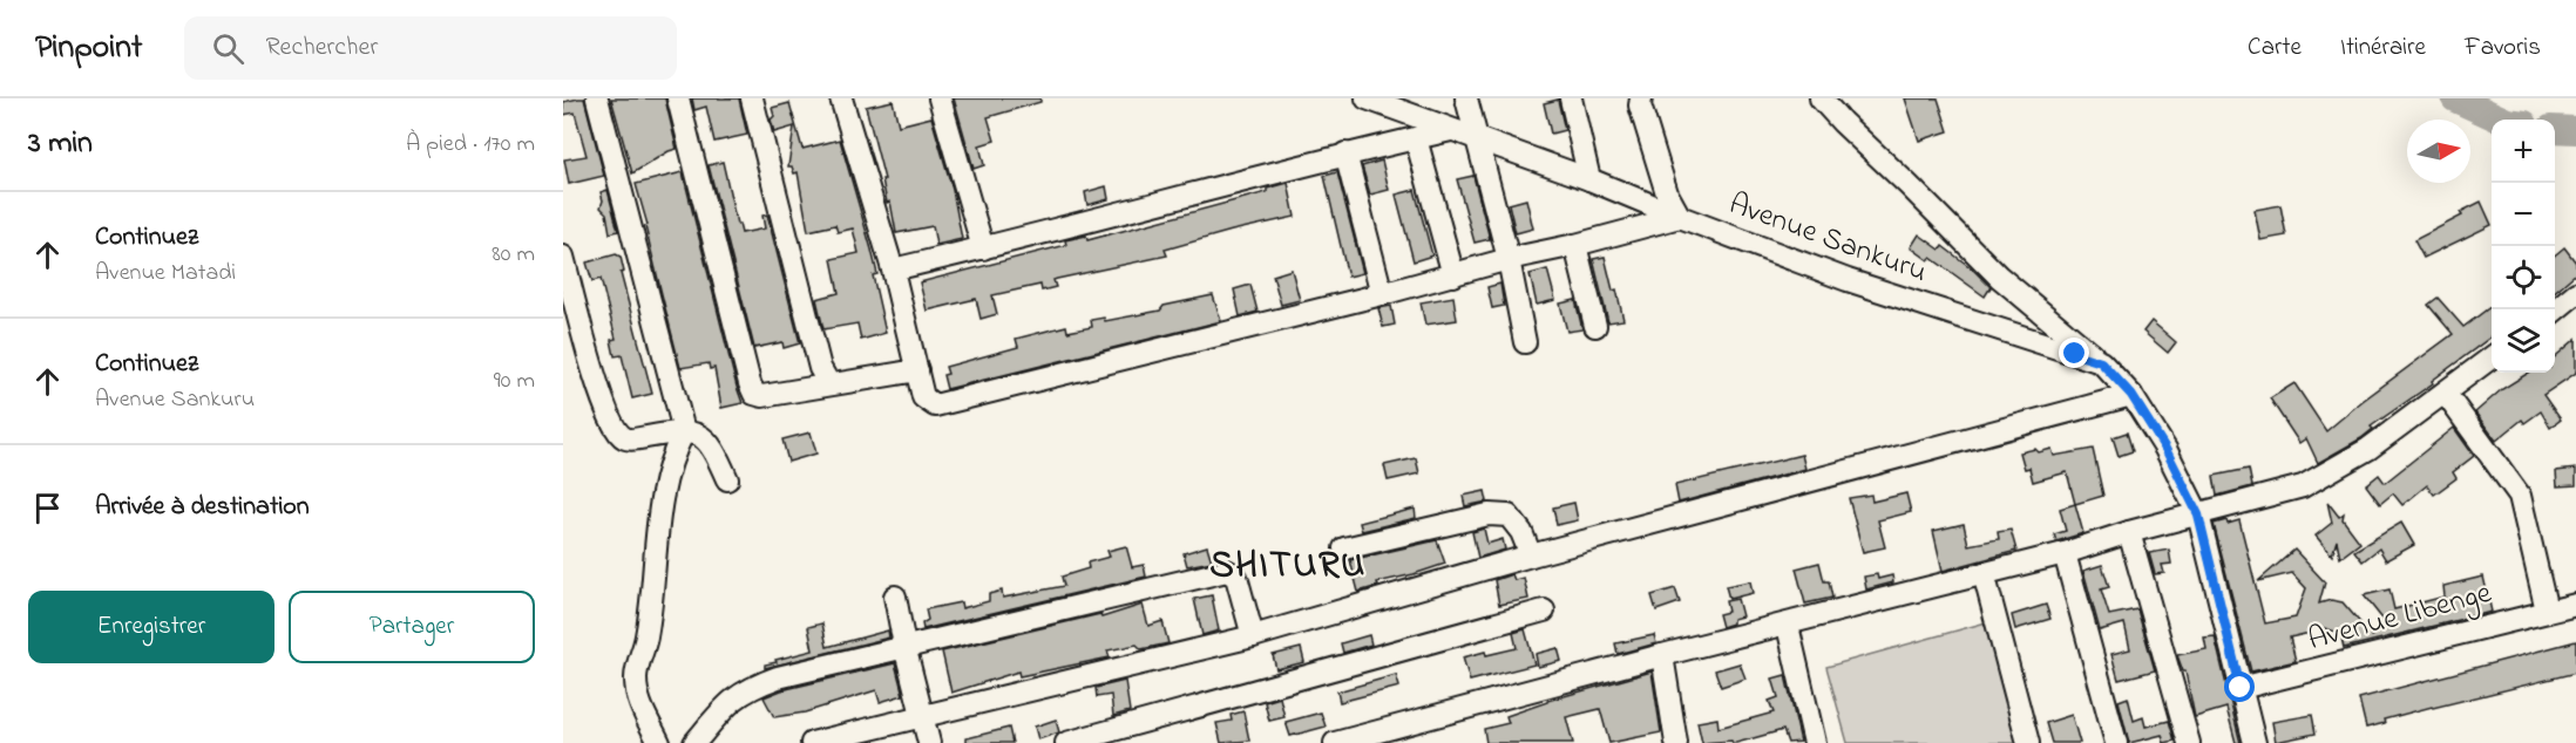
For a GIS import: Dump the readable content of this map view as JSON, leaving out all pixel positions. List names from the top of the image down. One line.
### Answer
{"streets":{"street":["Avenue Sankuru","Avenue Libenge"]},"crossings":[["Avenue Sankuru","Avenue Libenge"]],"districts":["SHITURU"],"north":"right","page":{"header":"Pinpoint","search":"Rechercher","nav":["Carte","Itinéraire","Favoris"],"heading":["3 min","À pied · 170 m"],"map_buttons":["+","−"],"list":[["Continuez","Avenue Matadi","80 m"],["Continuez","Avenue Sankuru","90 m"],"Arrivée à destination"],"buttons":["Enregistrer","Partager"]}}
